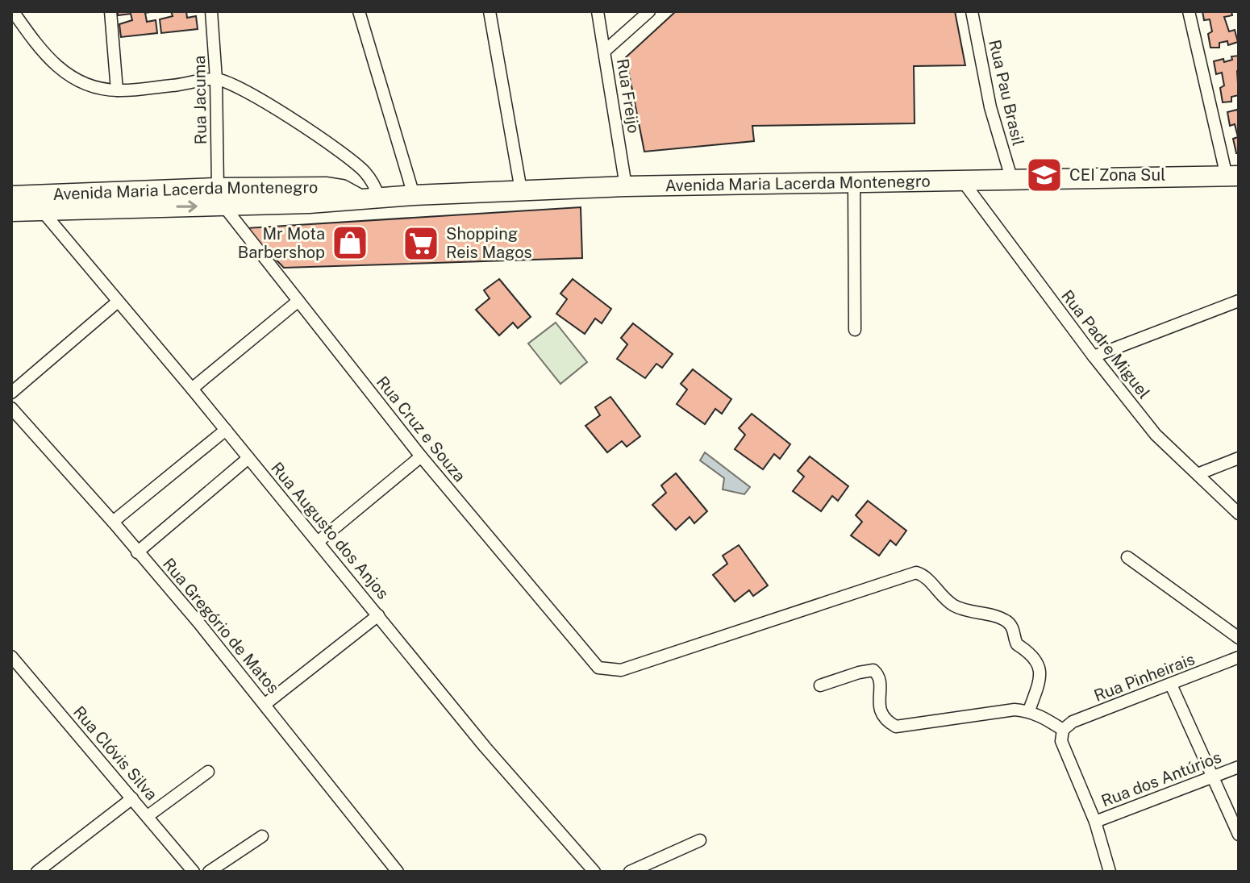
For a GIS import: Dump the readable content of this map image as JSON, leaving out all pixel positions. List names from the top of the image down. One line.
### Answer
{"streets":{"main road":["Avenida Maria Lacerda Montenegro"],"street":["Rua Pau Brasil","Rua Freijo","Rua Jacuma","Rua Padre Miguel","Rua Cruz e Souza","Rua Augusto dos Anjos","Rua Gregório de Matos","Rua Pinheirais","Rua Clóvis Silva","Rua dos Antúrios"]},"crossings":[["Rua Pau Brasil","Avenida Maria Lacerda Montenegro"],["Rua Freijo","Avenida Maria Lacerda Montenegro"],["Rua Jacuma","Avenida Maria Lacerda Montenegro"],["Rua Jacuma","Rua Cruz e Souza"],["Avenida Maria Lacerda Montenegro","Rua Padre Miguel"],["Avenida Maria Lacerda Montenegro","Rua Cruz e Souza"],["Avenida Maria Lacerda Montenegro","Rua Augusto dos Anjos"]],"places":{"school or university":["CEI Zona Sul"],"shop":["Mr Mota Barbershop"],"supermarket":["Shopping Reis Magos"]}}
